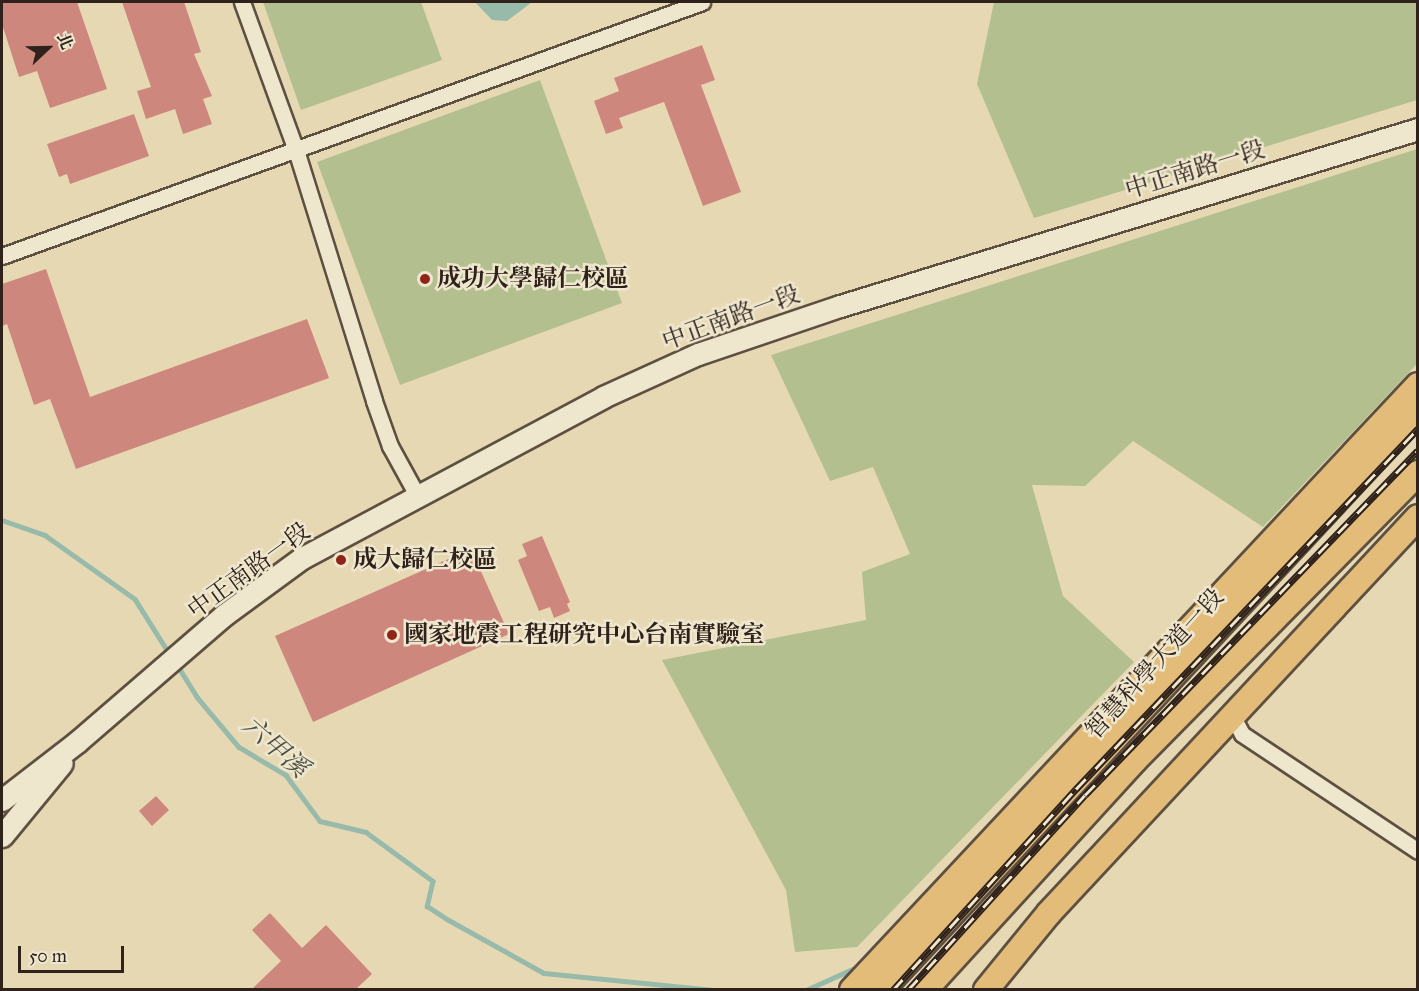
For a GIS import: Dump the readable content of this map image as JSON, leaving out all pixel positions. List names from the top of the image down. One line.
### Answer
{"streets":{"main road":["智慧科學大道一段"],"street":["中正南路一段"]},"water":["六甲溪"],"places":["成功大學歸仁校區","成大歸仁校區","國家地震工程研究中心台南實驗室"],"scale_bar":"50 m","north":"right"}
